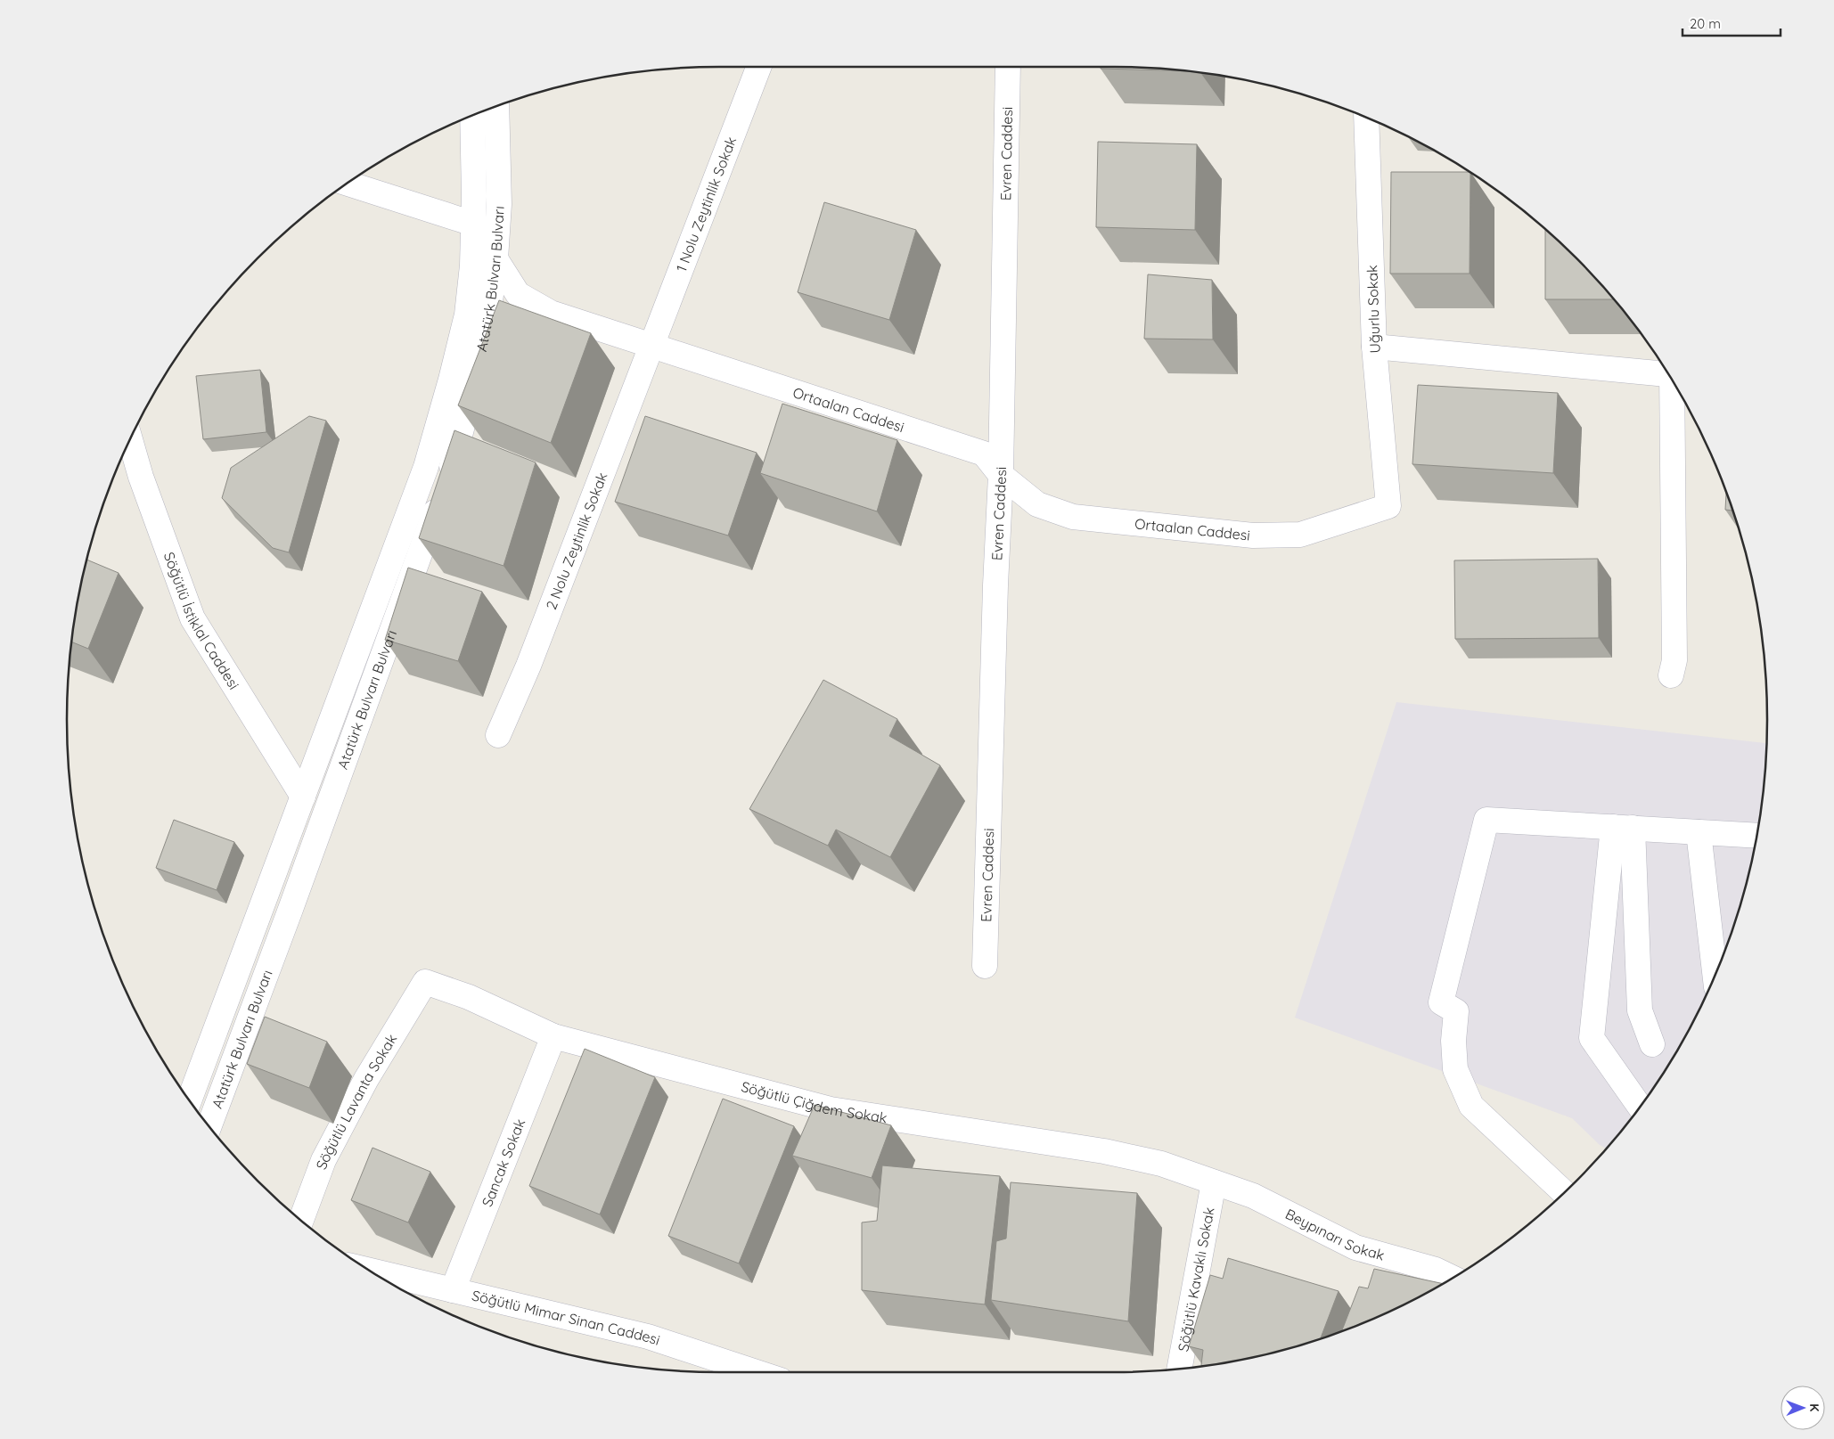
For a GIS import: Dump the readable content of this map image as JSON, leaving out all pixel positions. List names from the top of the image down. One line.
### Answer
{"streets":{"street":["Evren Caddesi","1 Nolu Zeytinlik Sokak","Atatürk Bulvarı Bulvarı","Uğurlu Sokak","Ortaalan Caddesi","2 Nolu Zeytinlik Sokak","Söğütlü İstiklal Caddesi","Söğütlü Çiğdem Sokak","Söğütlü Lavanta Sokak","Sancak Sokak","Beypınarı Sokak","Söğütlü Kavaklı Sokak","Söğütlü Mimar Sinan Caddesi"]},"crossings":[["Evren Caddesi","Ortaalan Caddesi"],["1 Nolu Zeytinlik Sokak","Ortaalan Caddesi"],["1 Nolu Zeytinlik Sokak","2 Nolu Zeytinlik Sokak"],["Atatürk Bulvarı Bulvarı","Ortaalan Caddesi"],["Atatürk Bulvarı Bulvarı","Söğütlü İstiklal Caddesi"],["Uğurlu Sokak","Ortaalan Caddesi"],["Ortaalan Caddesi","2 Nolu Zeytinlik Sokak"],["Söğütlü Çiğdem Sokak","Söğütlü Lavanta Sokak"],["Söğütlü Çiğdem Sokak","Sancak Sokak"],["Söğütlü Çiğdem Sokak","Beypınarı Sokak"],["Söğütlü Çiğdem Sokak","Söğütlü Kavaklı Sokak"],["Sancak Sokak","Söğütlü Mimar Sinan Caddesi"],["Beypınarı Sokak","Söğütlü Kavaklı Sokak"]],"scale_bar":"20 m","north":"right"}
